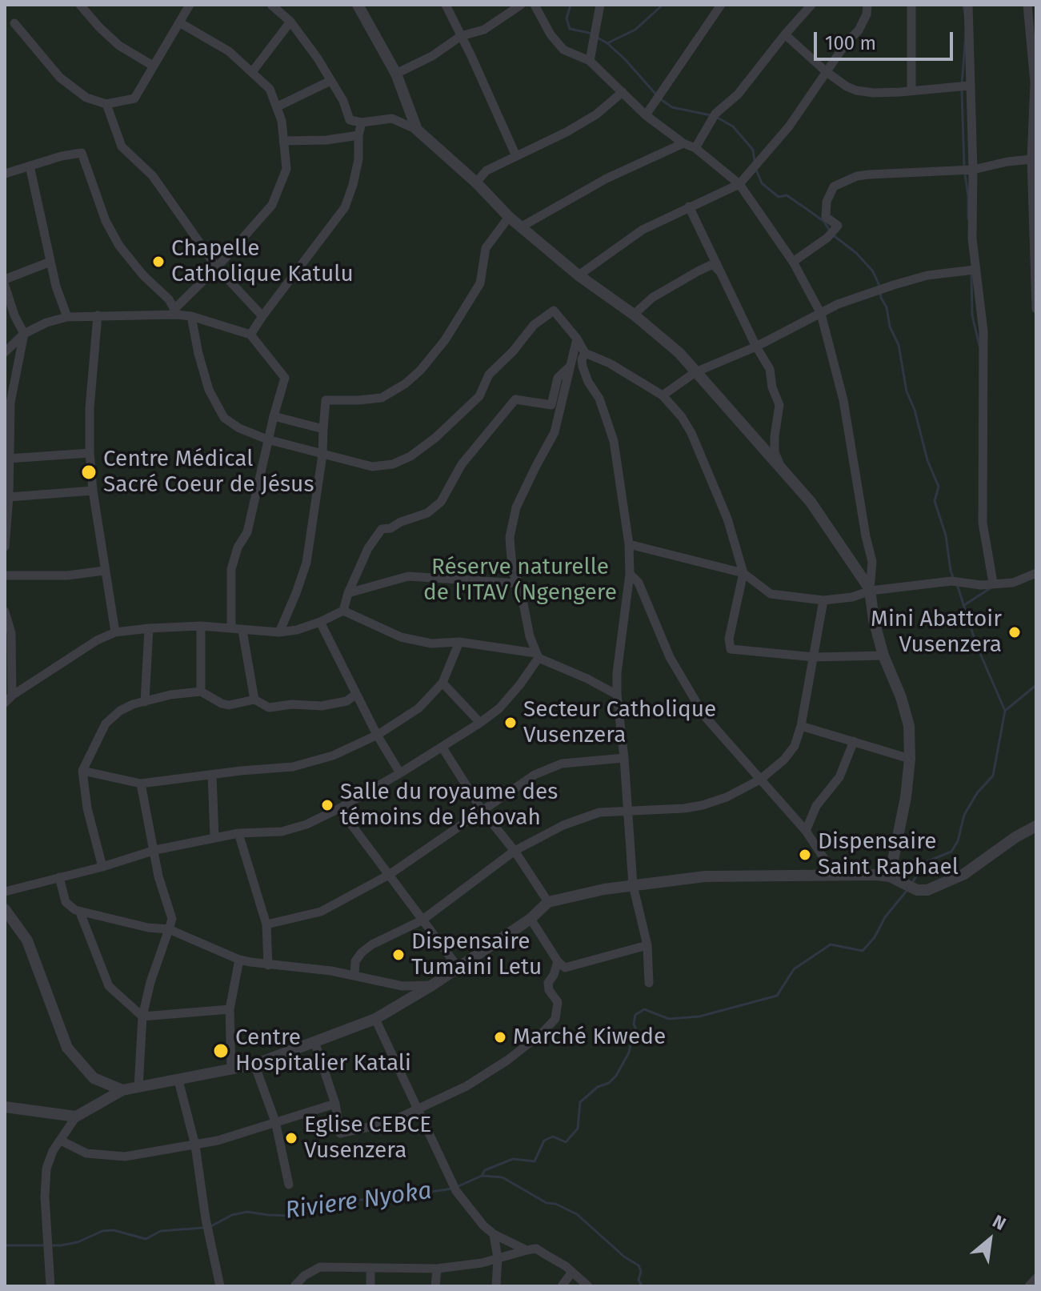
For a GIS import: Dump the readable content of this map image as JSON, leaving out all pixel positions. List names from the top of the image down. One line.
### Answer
{"water":["Riviere Nyoka"],"parks":["Réserve naturelle de l'ITAV (Ngengere"],"places":["Chapelle Catholique Katulu","Centre Médical Sacré Coeur de Jésus","Mini Abattoir Vusenzera","Secteur Catholique Vusenzera","Salle du royaume des témoins de Jéhovah","Dispensaire Saint Raphael","Dispensaire Tumaini Letu","Marché Kiwede","Centre Hospitalier Katali","Eglise CEBCE Vusenzera"],"scale_bar":"100 m","north":"top right"}
